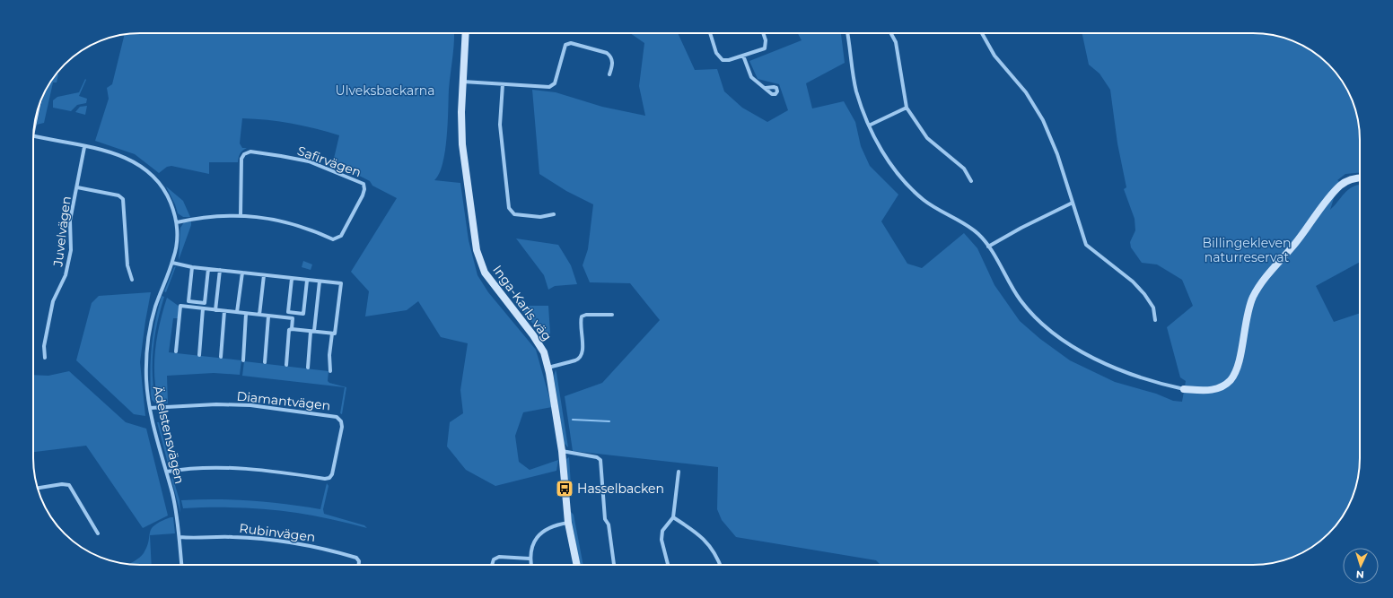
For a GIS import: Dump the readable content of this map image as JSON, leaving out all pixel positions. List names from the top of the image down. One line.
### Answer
{"streets":{"street":["Safirvägen","Juvelvägen","Inga-Karls väg","Diamantvägen","Ädelstensvägen","Rubinvägen"]},"crossings":[["Juvelvägen","Ädelstensvägen"],["Diamantvägen","Ädelstensvägen"],["Ädelstensvägen","Rubinvägen"]],"parks":["Ulveksbackarna","Billingekleven naturreservat"],"places":{"bus stop":["Hasselbacken"]},"north":"bottom"}
